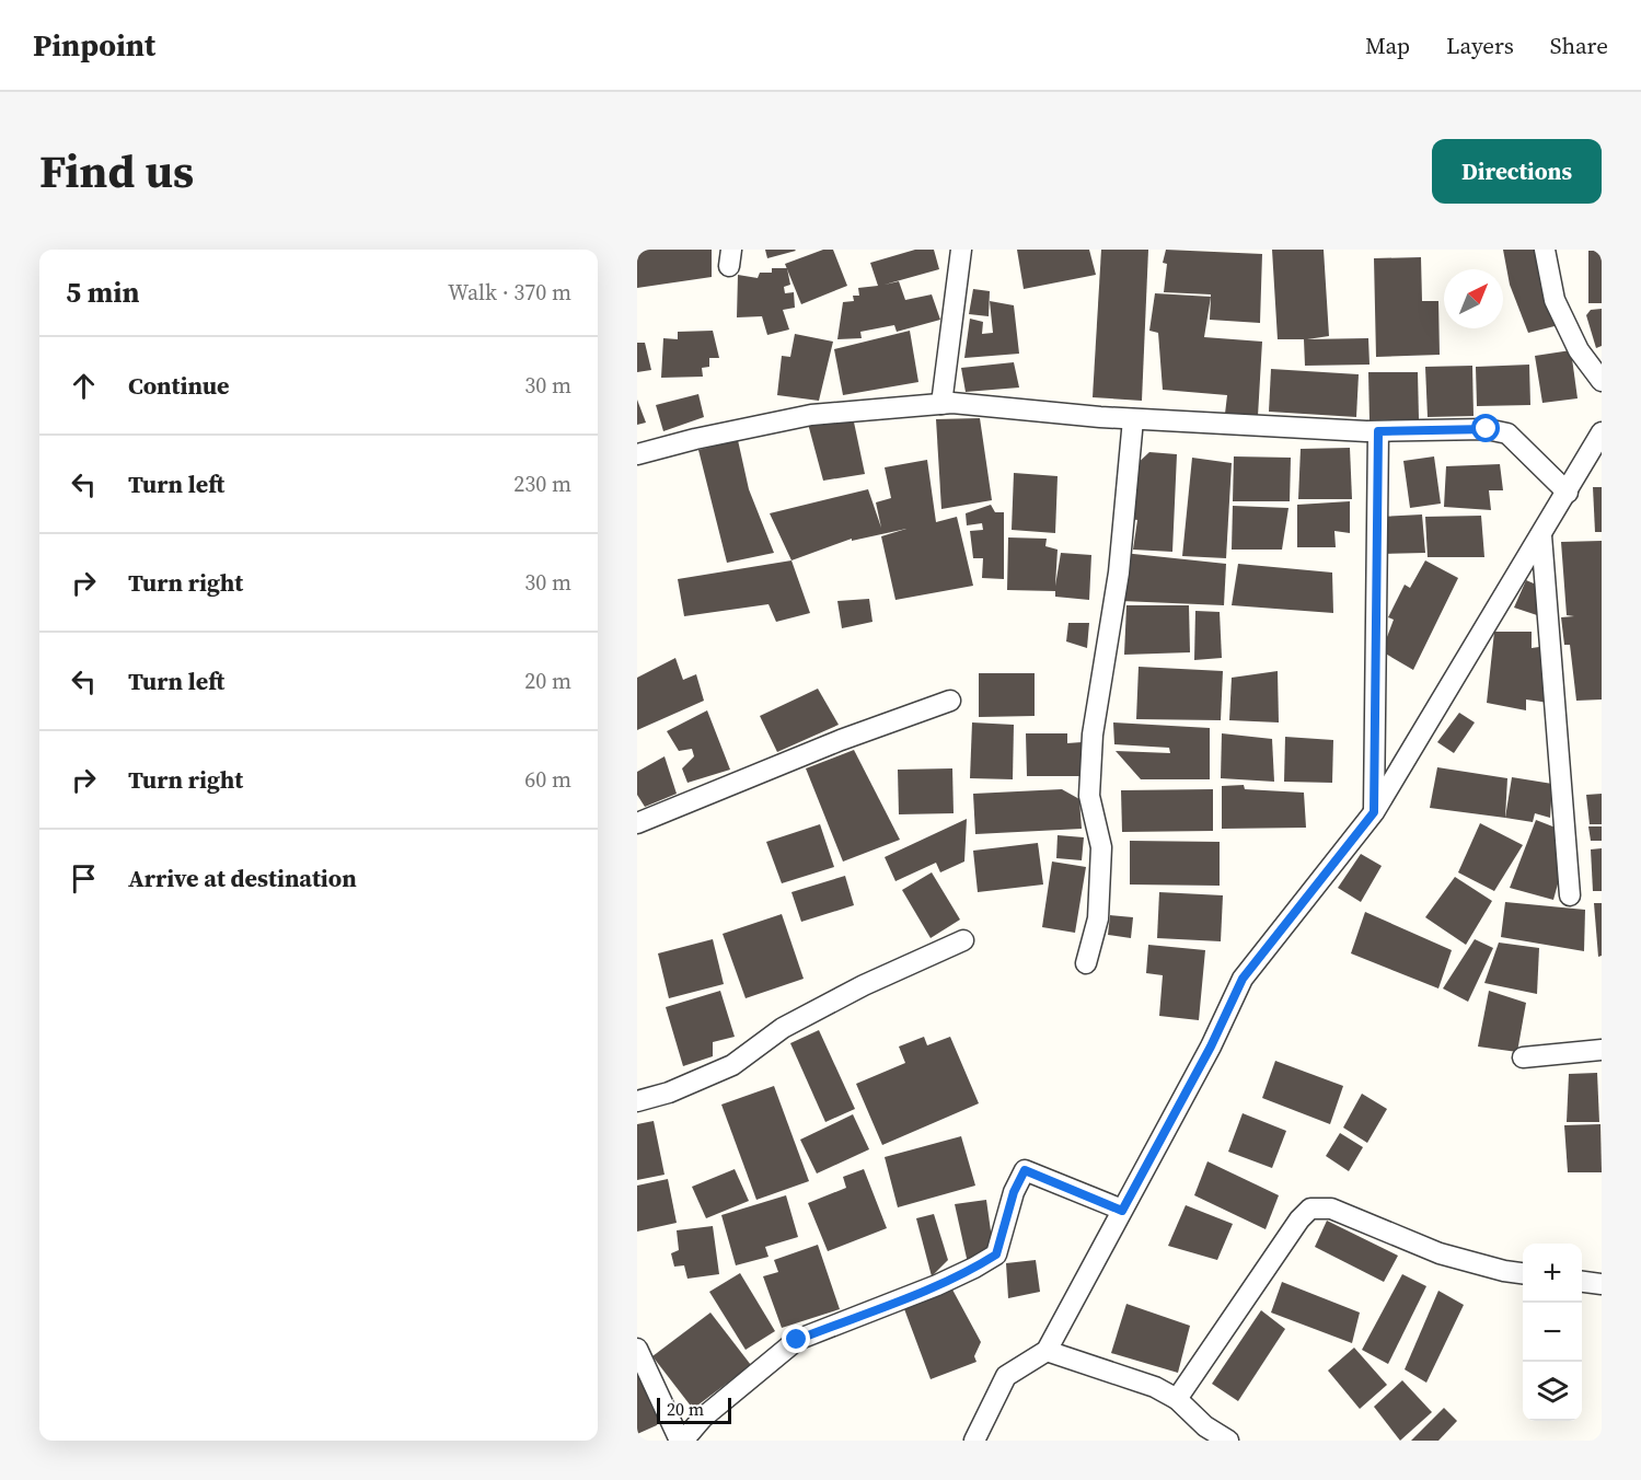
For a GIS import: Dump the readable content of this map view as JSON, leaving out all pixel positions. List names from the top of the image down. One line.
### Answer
{"scale_bar":"20 m","north":"top right","page":{"header":"Pinpoint","nav":["Map","Layers","Share"],"title":"Find us","buttons":"Directions","heading":["5 min","Walk · 370 m"],"list":[["Continue","30 m"],["Turn left","230 m"],["Turn right","30 m"],["Turn left","20 m"],["Turn right","60 m"],"Arrive at destination"],"map_buttons":["+","−"],"scale":"20 m"}}
